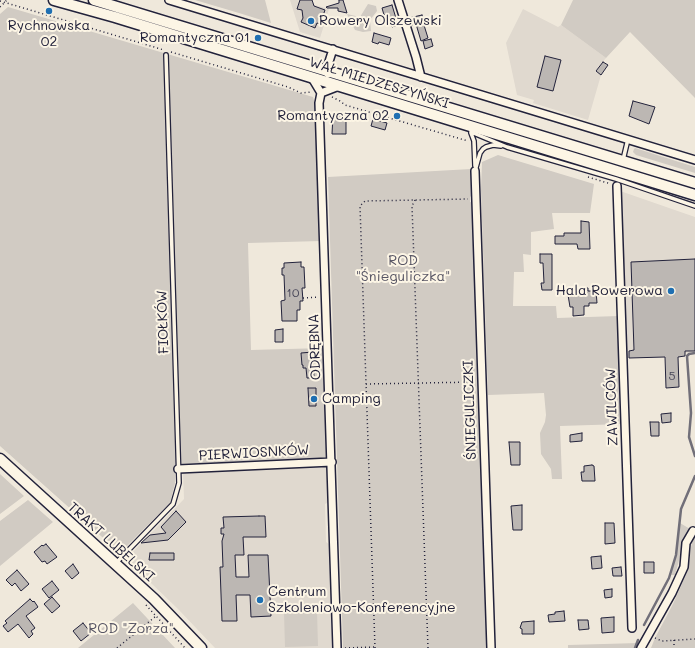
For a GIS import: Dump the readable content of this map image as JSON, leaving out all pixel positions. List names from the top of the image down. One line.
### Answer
{"streets":{"main road":["WAŁ MIEDZESZYŃSKI","TRAKT LUBELSKI"],"street":["ODRĘBNA","ZAWILCÓW","ŚNIEGULICZKI","PIERWIOSNKÓW"],"lane":["FIOŁKÓW"]},"crossings":[["FIOŁKÓW","PIERWIOSNKÓW"],["FIOŁKÓW","TRAKT LUBELSKI"],["ODRĘBNA","PIERWIOSNKÓW"]],"parks":["ROD \"Śnieguliczka\"","ROD \"Zorza\""],"places":["Rychnowska 02","Rowery Olszewski","Romantyczna 01","Romantyczna 02","Hala Rowerowa","Camping","Centrum Szkoleniowo-Konferencyjne"],"house_numbers":["10","5"]}
